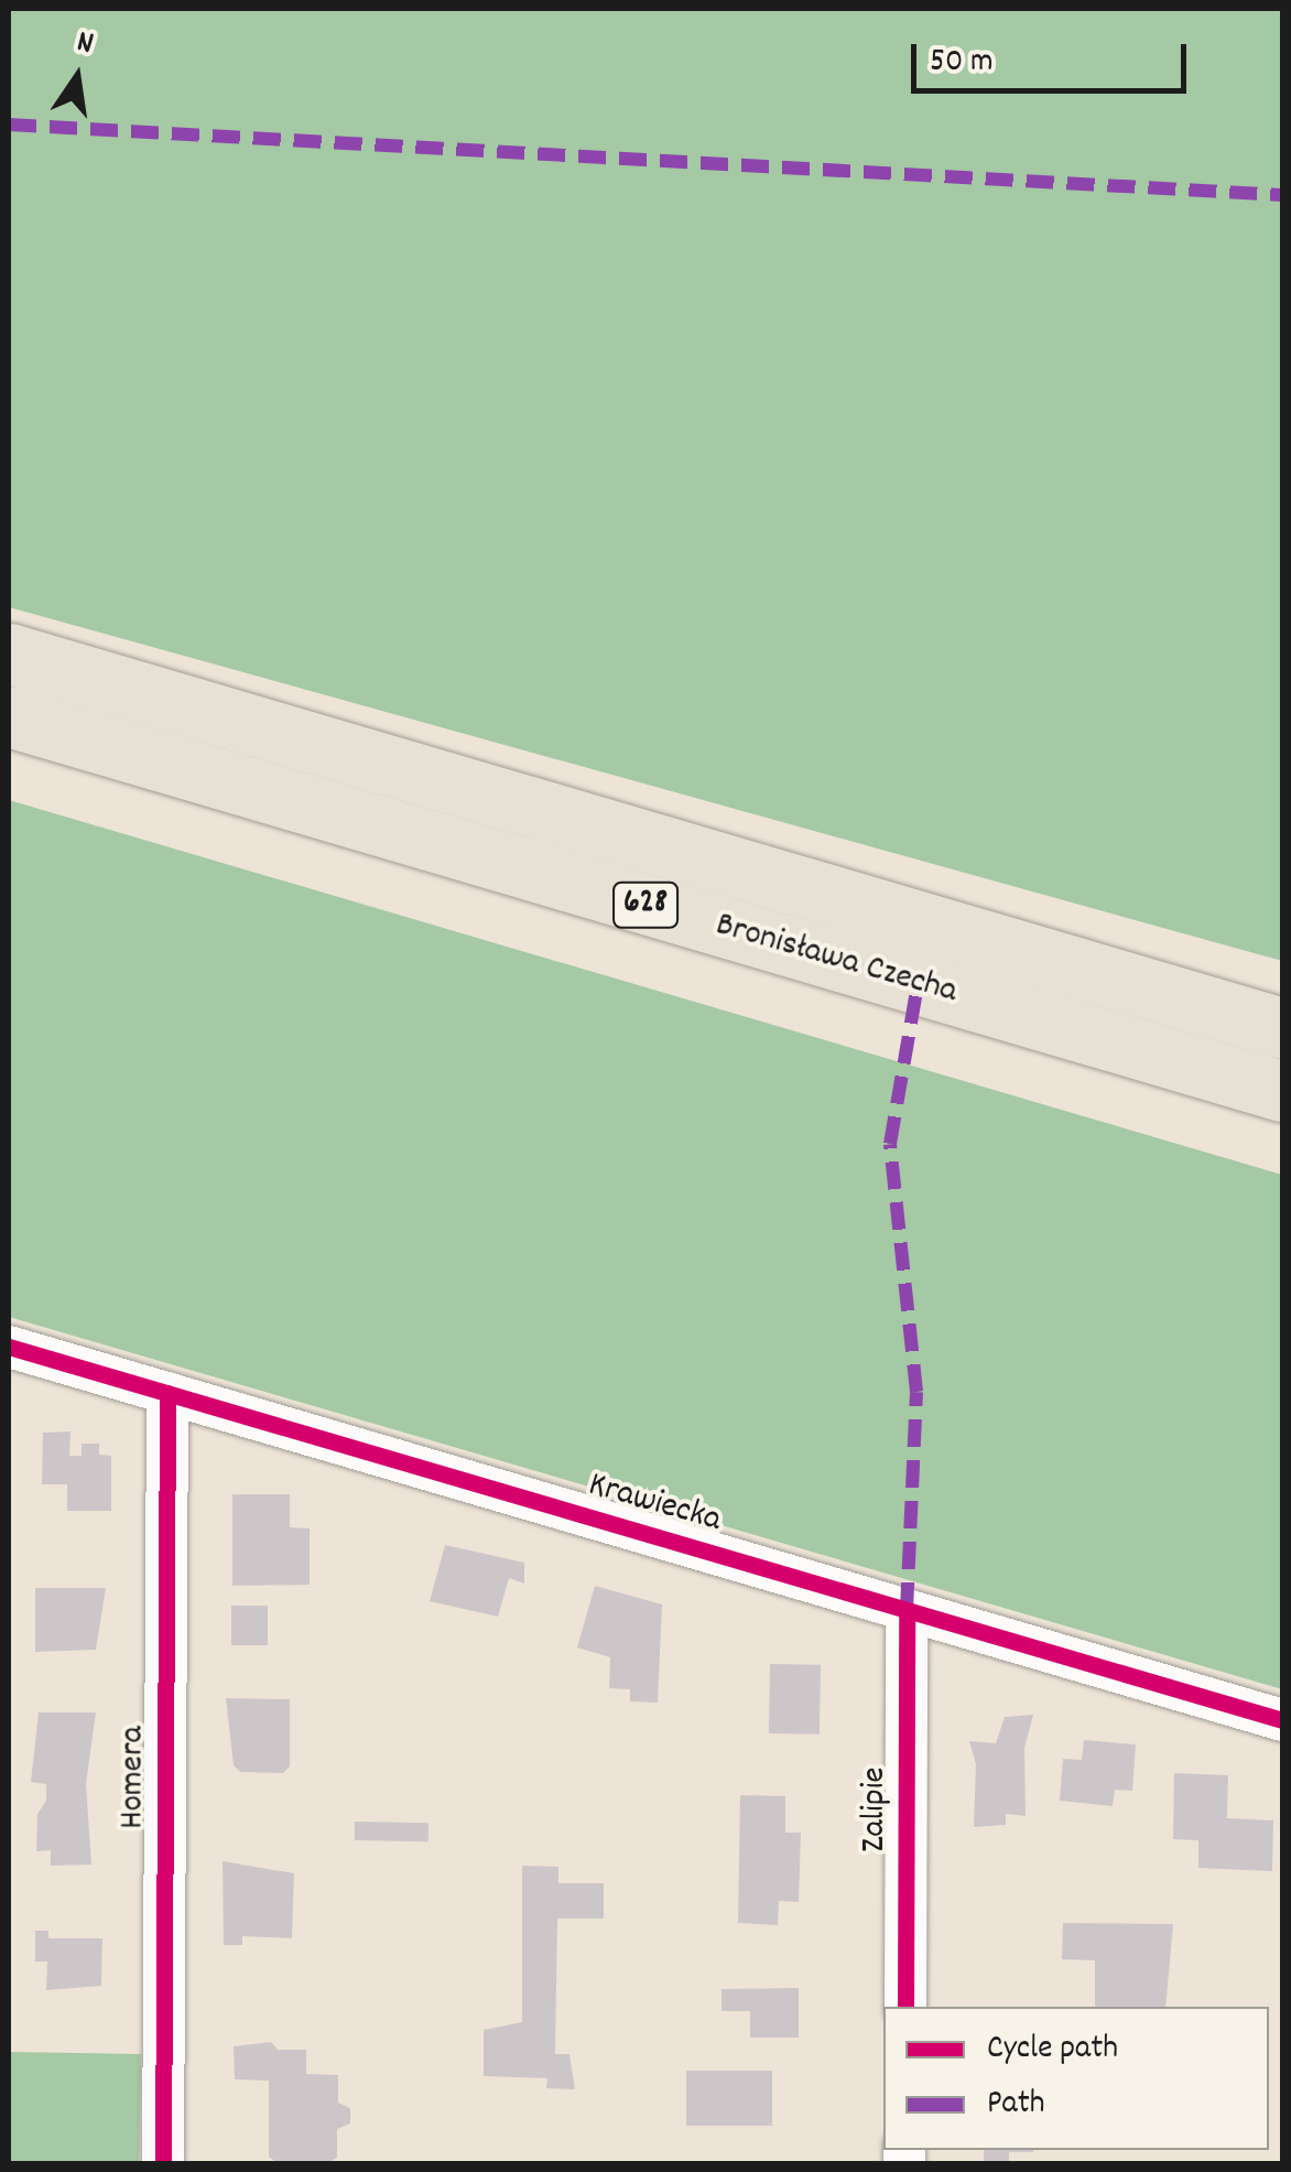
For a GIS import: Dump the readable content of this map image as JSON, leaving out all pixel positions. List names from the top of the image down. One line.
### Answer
{"streets":{"main road":["628","Bronisława Czecha"],"street":["Krawiecka","Homera","Zalipie"]},"crossings":[["Krawiecka","Homera"],["Krawiecka","Zalipie"]],"legend":["Cycle path","Path"],"scale_bar":"50 m","north":"top"}
